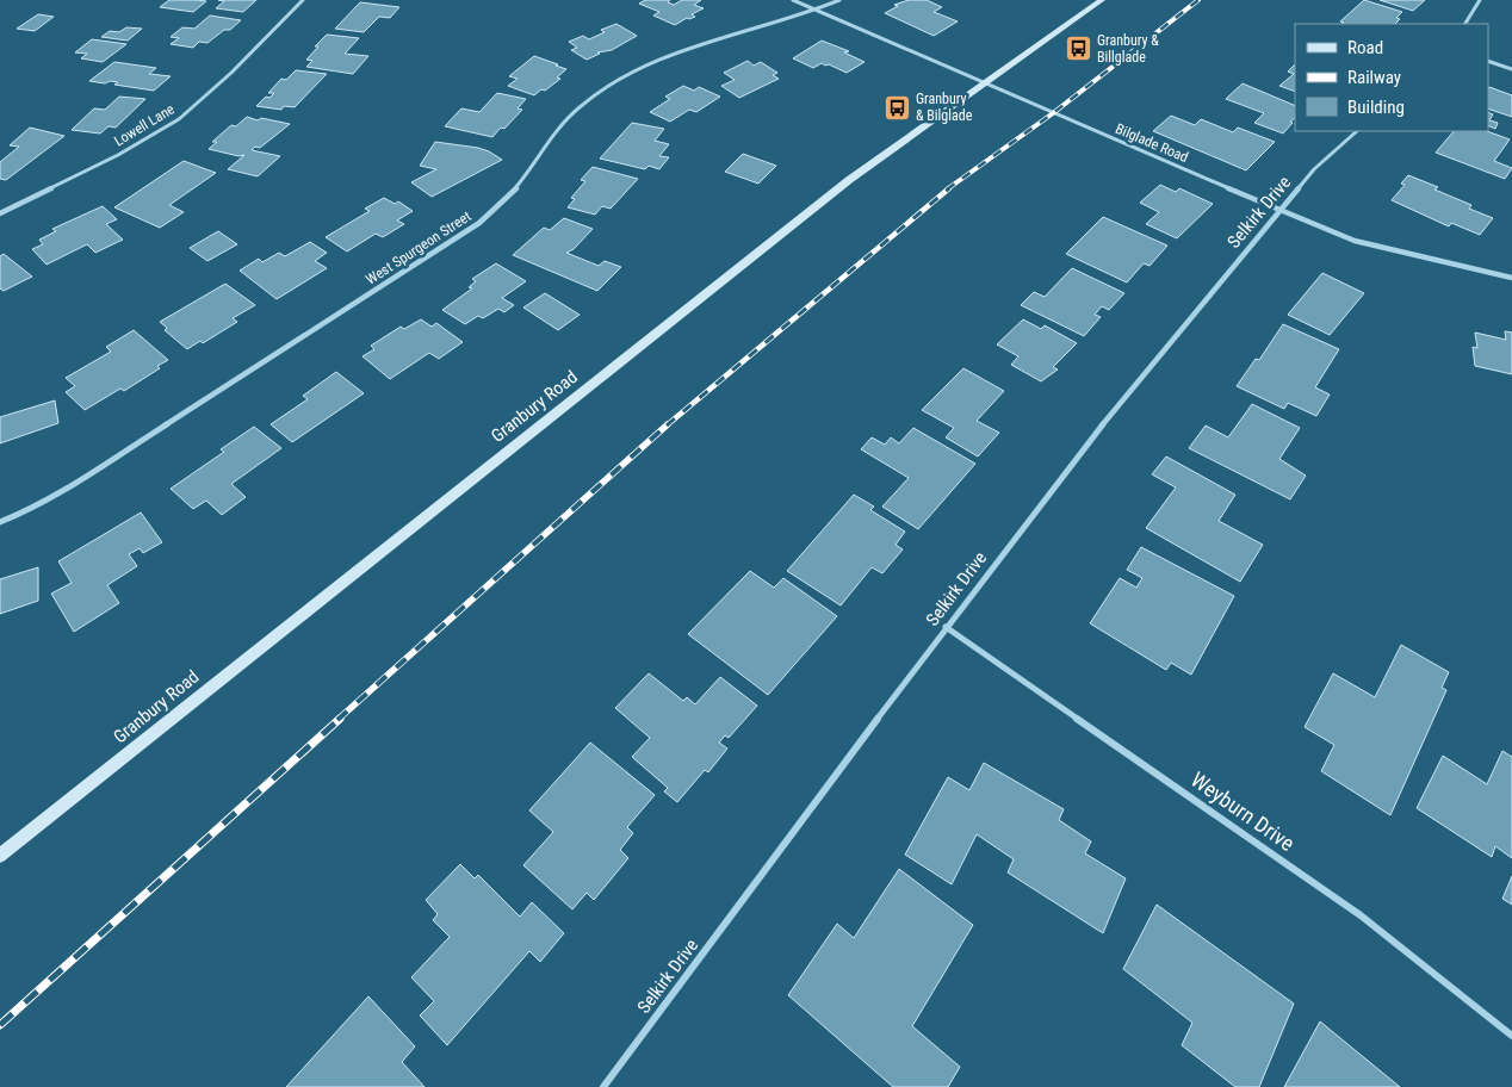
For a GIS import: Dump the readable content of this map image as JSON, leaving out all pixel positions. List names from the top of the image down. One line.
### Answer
{"streets":{"main road":["Granbury Road"],"street":["Lowell Lane","Bilglade Road","Selkirk Drive","West Spurgeon Street","Weyburn Drive"]},"crossings":[["Bilglade Road","Selkirk Drive"],["Bilglade Road","West Spurgeon Street"],["Bilglade Road","Granbury Road"],["Selkirk Drive","Weyburn Drive"]],"places":{"bus stop":["Granbury & Billglade","Granbury & Bilglade"]},"legend":["Road","Railway","Building"]}
